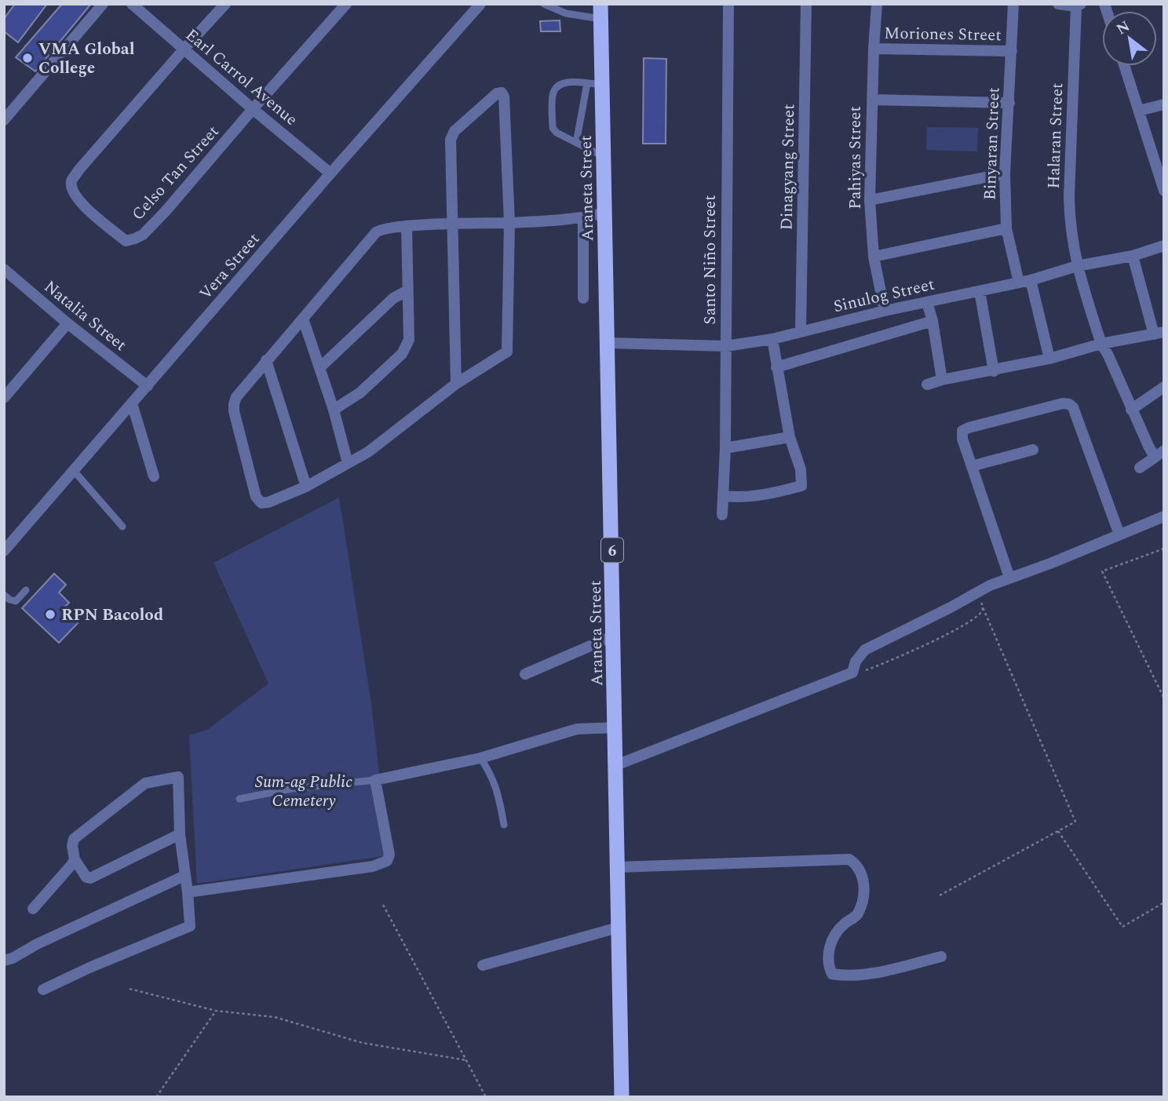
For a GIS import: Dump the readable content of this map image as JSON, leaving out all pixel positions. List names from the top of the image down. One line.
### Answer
{"streets":{"highway":["Araneta Street","6"],"street":["Moriones Street","Earl Carrol Avenue","Halaran Street","Binyaran Street","Pahiyas Street","Dinagyang Street","Celso Tan Street","Santo Niño Street","Vera Street","Sinulog Street","Natalia Street"]},"crossings":[["Moriones Street","Binyaran Street"],["Moriones Street","Pahiyas Street"],["Earl Carrol Avenue","Celso Tan Street"],["Earl Carrol Avenue","Vera Street"],["Halaran Street","Sinulog Street"],["Binyaran Street","Sinulog Street"],["Pahiyas Street","Sinulog Street"],["Dinagyang Street","Sinulog Street"],["Araneta Street","Sinulog Street"],["Santo Niño Street","Sinulog Street"],["Vera Street","Natalia Street"]],"parks":["Sum-ag Public Cemetery"],"places":["VMA Global College","RPN Bacolod"],"north":"top left"}
